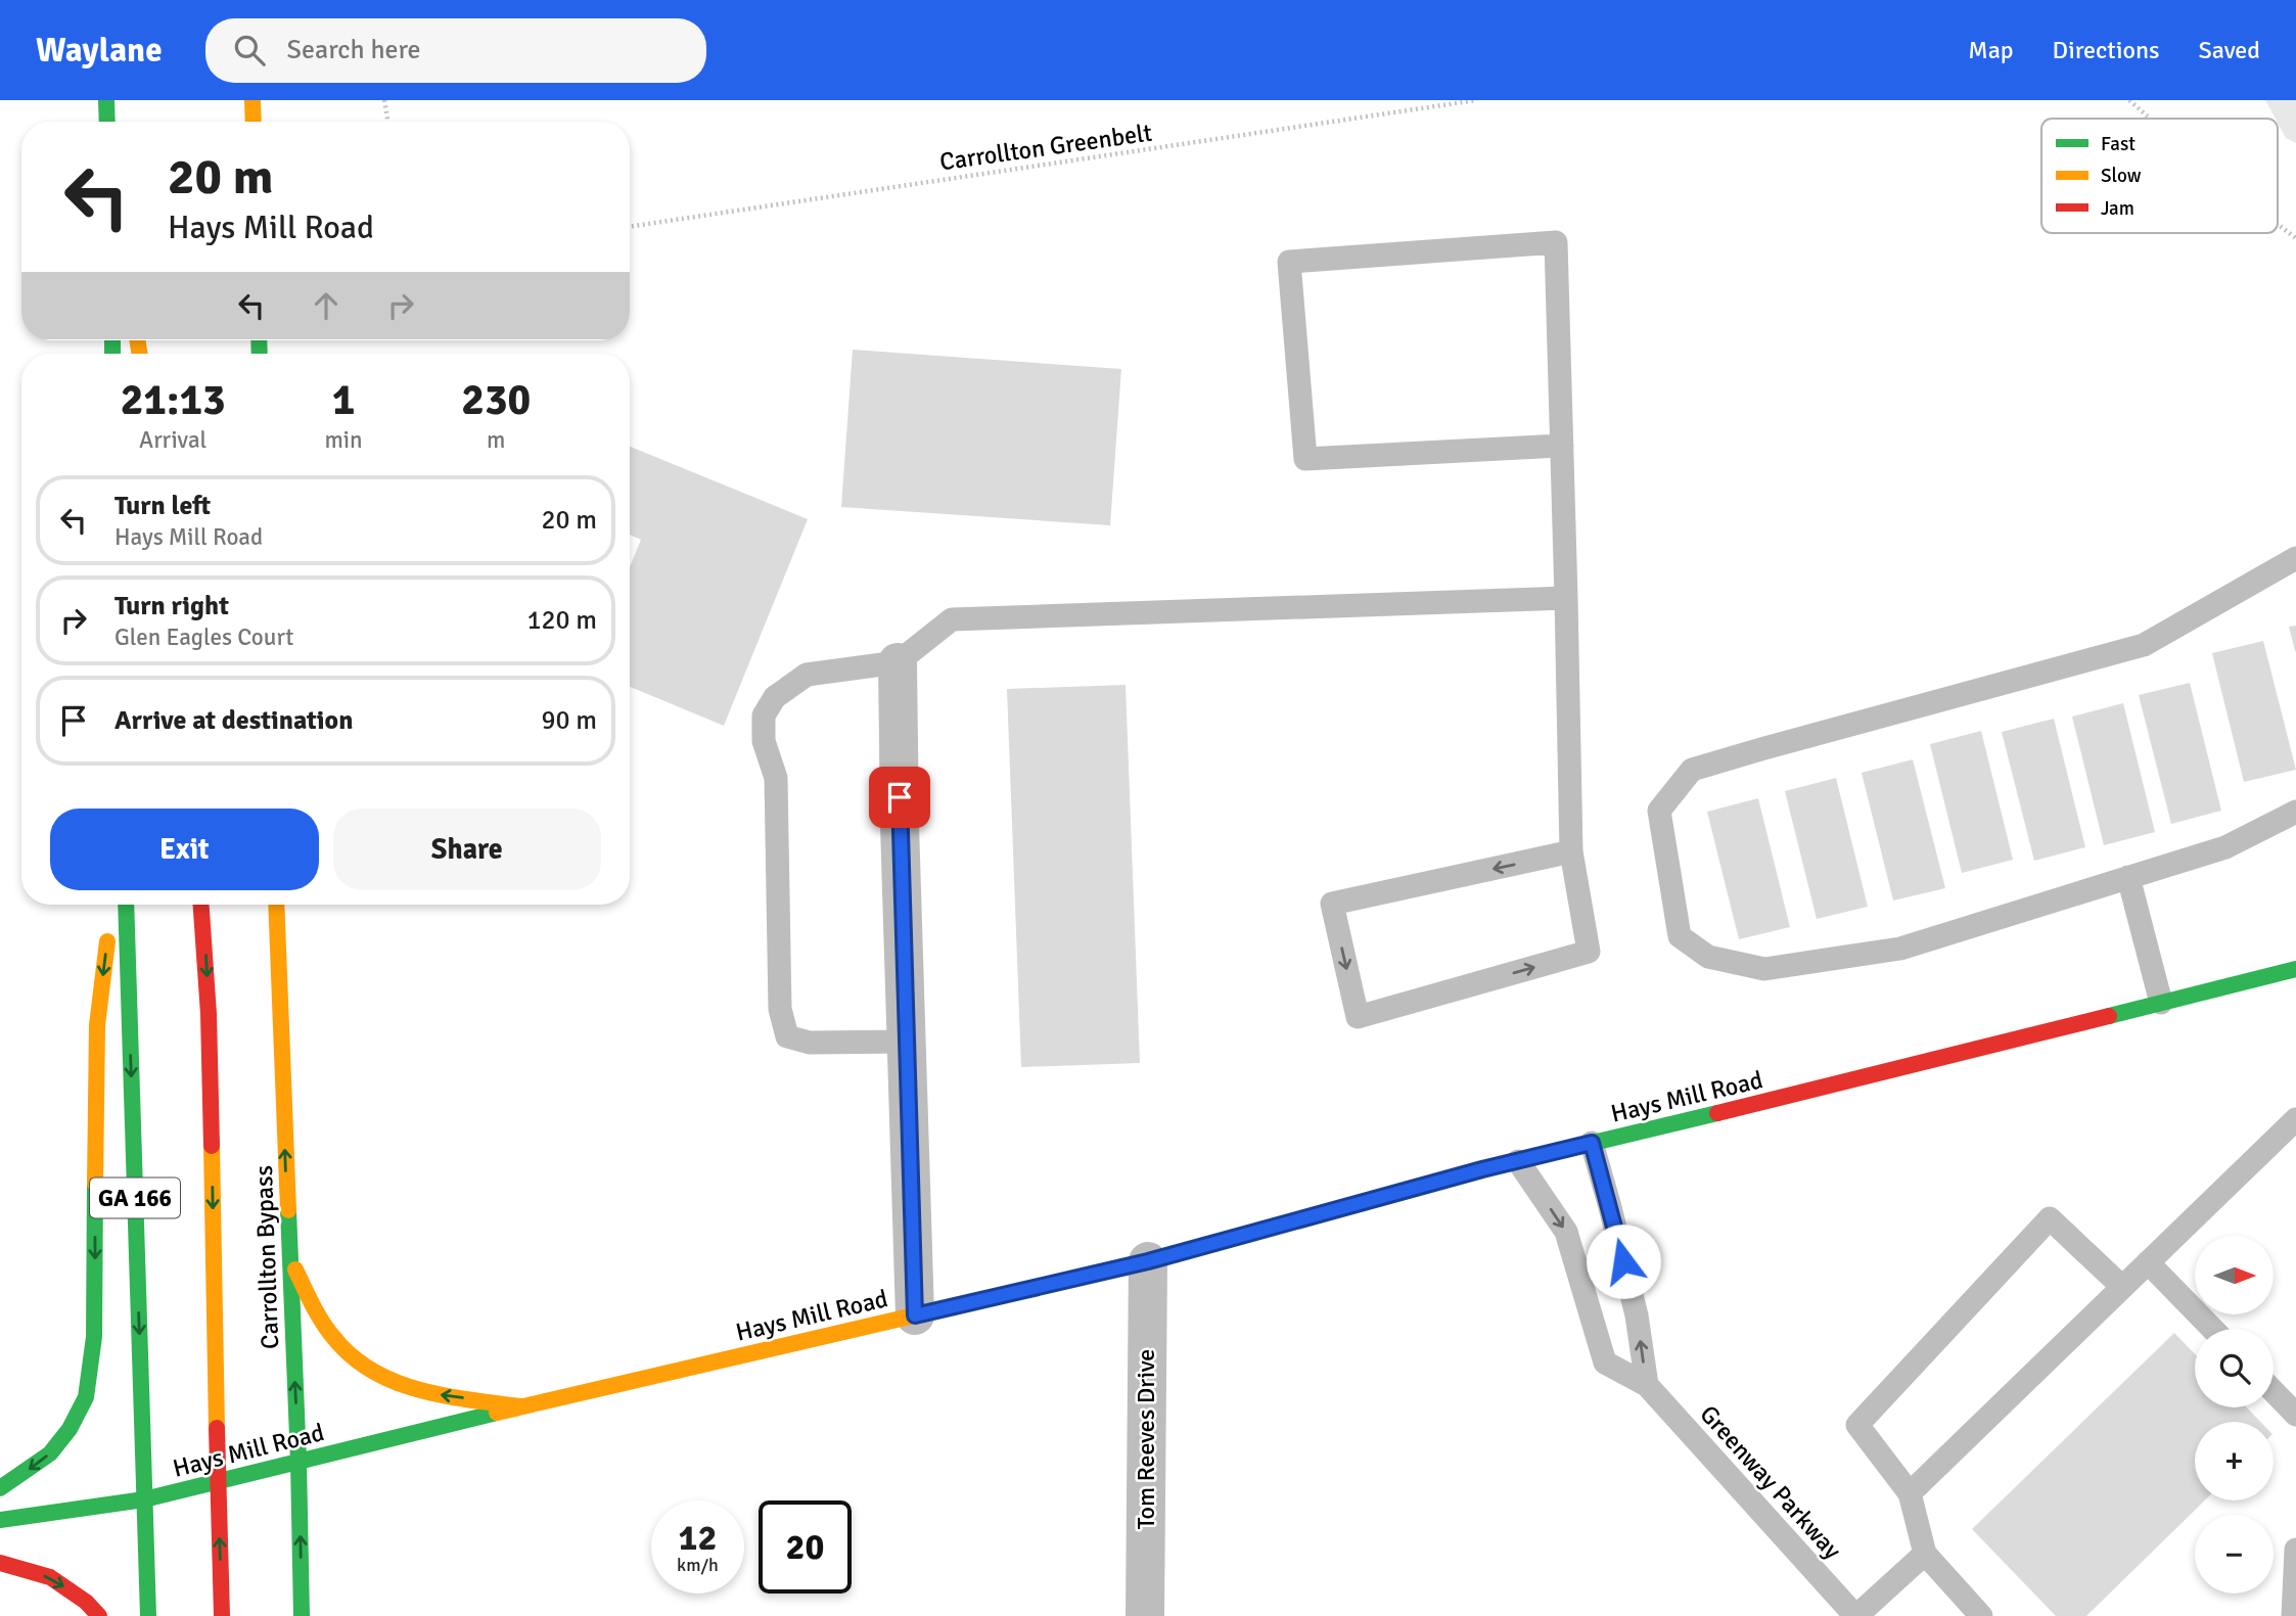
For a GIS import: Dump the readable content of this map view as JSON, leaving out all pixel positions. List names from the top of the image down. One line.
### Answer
{"streets":{"main road":["Hays Mill Road","GA 166","Carrollton Bypass"],"street":["Tom Reeves Drive"],"lane":["Greenway Parkway"],"path":["Carrollton Greenbelt"]},"crossings":[["Hays Mill Road","GA 166"],["Hays Mill Road","Carrollton Bypass"],["Hays Mill Road","Tom Reeves Drive"]],"legend":["Fast","Slow","Jam"],"north":"right","page":{"header":"Waylane","search":"Search here","nav":["Map","Directions","Saved"],"turn":["20 m","Hays Mill Road"],"eta":["21:13","Arrival","1","min","230","m"],"list":[{"name":"Turn left","note":"Hays Mill Road","value":"20 m"},{"name":"Turn right","note":"Glen Eagles Court","value":"120 m"},{"name":"Arrive at destination","value":"90 m"}],"buttons":["Exit","Share"],"map_buttons":["+","−"],"speed":"12 km/h","limit":"20"}}
